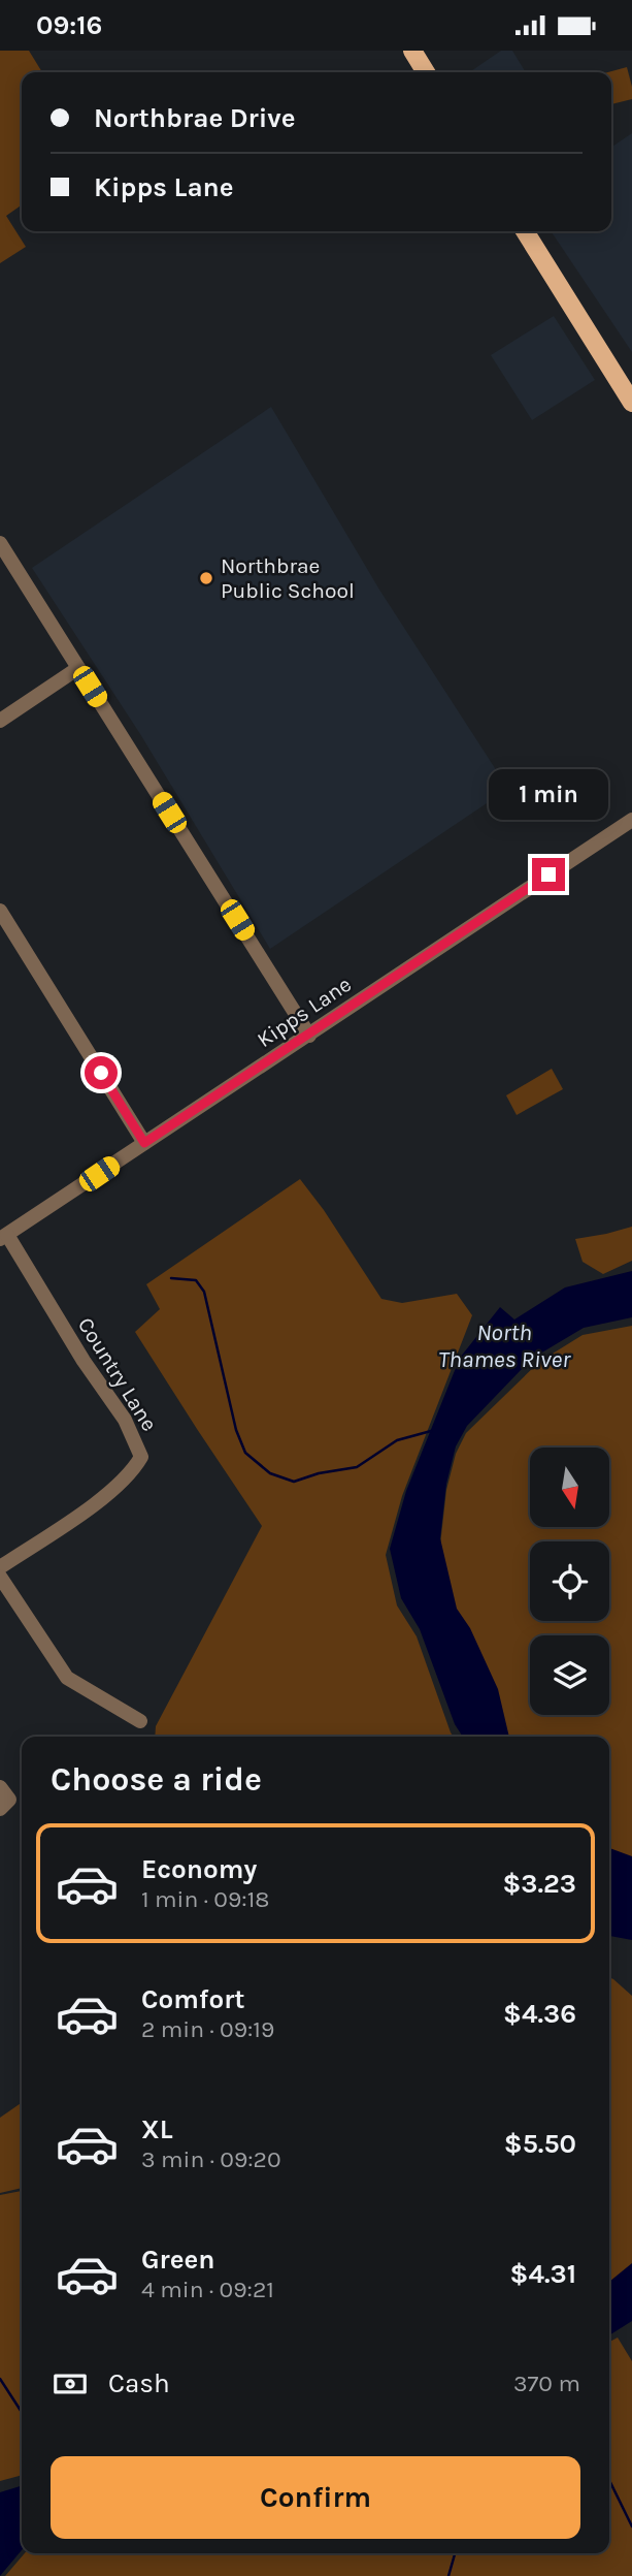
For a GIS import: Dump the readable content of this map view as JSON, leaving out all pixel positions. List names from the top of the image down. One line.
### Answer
{"streets":{"street":["Kipps Lane","Country Lane"]},"crossings":[["Kipps Lane","Country Lane"]],"water":["North Thames River"],"places":["Northbrae Public School"],"north":"bottom","page":{"status":"09:16","banner":["Northbrae Drive","Kipps Lane"],"bubble":"1 min","heading":"Choose a ride","list":[{"name":"Economy","note":"1 min · 09:18","value":"$3.23"},{"name":"Comfort","note":"2 min · 09:19","value":"$4.36"},{"name":"XL","note":"3 min · 09:20","value":"$5.50"},{"name":"Green","note":"4 min · 09:21","value":"$4.31"}],"pay":["Cash","370 m"],"buttons":"Confirm"}}
